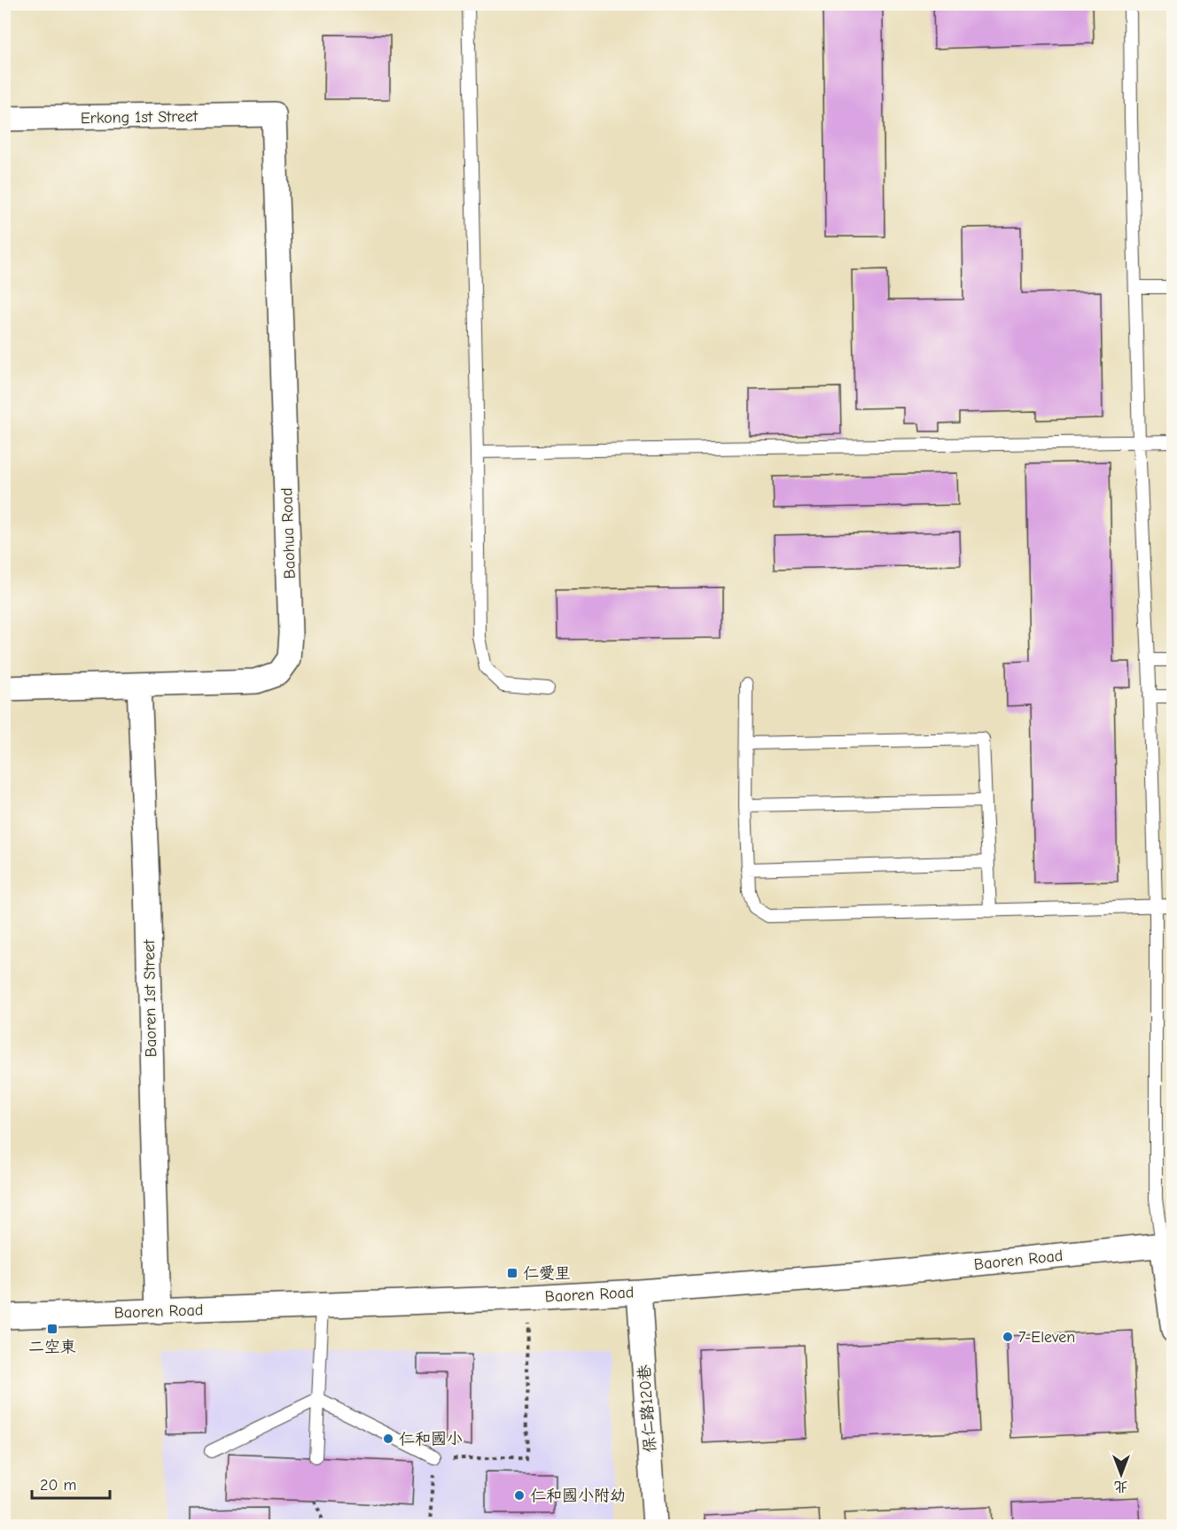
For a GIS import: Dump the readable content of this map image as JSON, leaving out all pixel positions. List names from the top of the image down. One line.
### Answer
{"streets":{"street":["Erkong 1st Street","Baohua Road","Baoren 1st Street","Baoren Road","保仁路120巷"]},"crossings":[["Erkong 1st Street","Baohua Road"],["Baohua Road","Baoren 1st Street"],["Baoren 1st Street","Baoren Road"],["Baoren Road","保仁路120巷"]],"places":{"transit":["仁愛里","二空東"],"other":["7-Eleven","仁和國小","仁和國小附幼"]},"scale_bar":"20 m","north":"bottom"}
